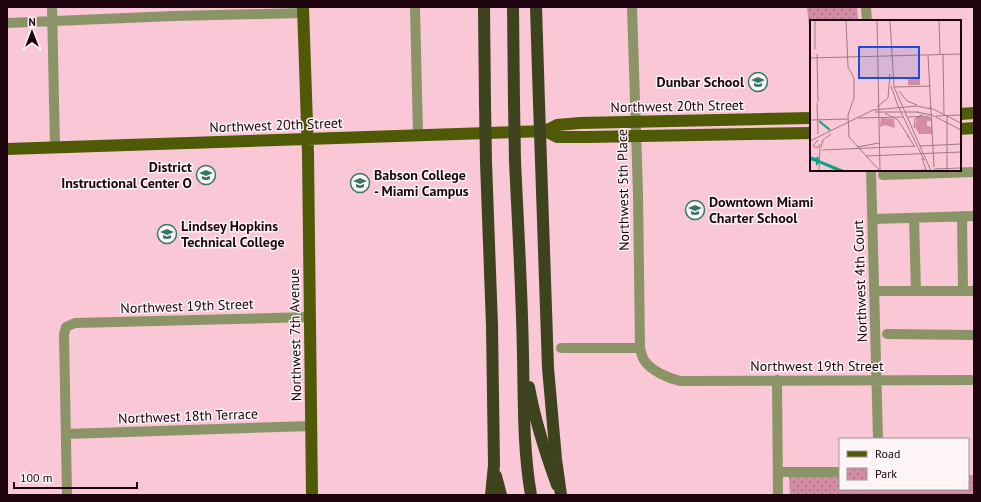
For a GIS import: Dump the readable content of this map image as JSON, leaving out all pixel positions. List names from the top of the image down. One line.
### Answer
{"streets":{"main road":["Northwest 20th Street","Northwest 7th Avenue"],"street":["Northwest 5th Place","Northwest 4th Court","Northwest 19th Street","Northwest 18th Terrace"]},"crossings":[["Northwest 20th Street","Northwest 5th Place"],["Northwest 20th Street","Northwest 7th Avenue"],["Northwest 5th Place","Northwest 19th Street"],["Northwest 4th Court","Northwest 19th Street"],["Northwest 19th Street","Northwest 7th Avenue"],["Northwest 19th Street","Northwest 18th Terrace"],["Northwest 7th Avenue","Northwest 18th Terrace"]],"places":{"school or university":["Dunbar School","District Instructional Center O","Babson College - Miami Campus","Downtown Miami Charter School","Lindsey Hopkins Technical College"]},"legend":["Road","Park"],"scale_bar":"100 m","north":"top"}
